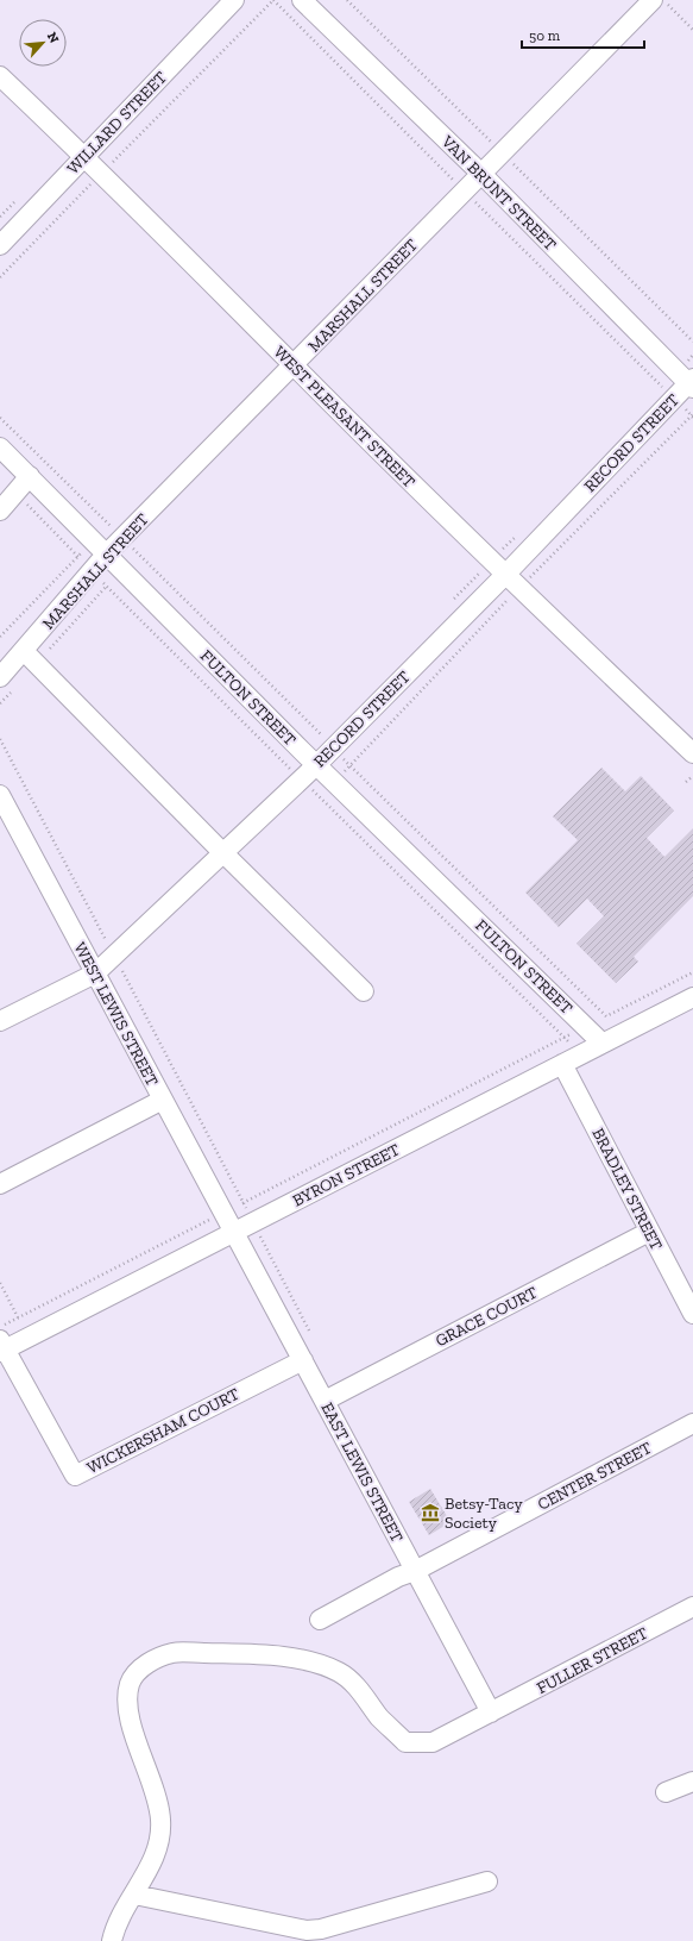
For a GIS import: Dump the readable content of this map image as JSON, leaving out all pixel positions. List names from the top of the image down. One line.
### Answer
{"streets":{"street":["WILLARD STREET","VAN BRUNT STREET","MARSHALL STREET","WEST PLEASANT STREET","RECORD STREET","FULTON STREET","WEST LEWIS STREET","BYRON STREET","BRADLEY STREET","GRACE COURT","WICKERSHAM COURT","EAST LEWIS STREET","CENTER STREET","FULLER STREET"]},"crossings":[["WILLARD STREET","WEST PLEASANT STREET"],["VAN BRUNT STREET","MARSHALL STREET"],["VAN BRUNT STREET","RECORD STREET"],["MARSHALL STREET","WEST PLEASANT STREET"],["MARSHALL STREET","FULTON STREET"],["WEST PLEASANT STREET","RECORD STREET"],["RECORD STREET","FULTON STREET"],["RECORD STREET","WEST LEWIS STREET"],["FULTON STREET","BYRON STREET"],["WEST LEWIS STREET","BYRON STREET"],["WEST LEWIS STREET","EAST LEWIS STREET"],["BYRON STREET","BRADLEY STREET"],["BYRON STREET","WICKERSHAM COURT"],["BYRON STREET","EAST LEWIS STREET"],["BRADLEY STREET","GRACE COURT"],["GRACE COURT","EAST LEWIS STREET"],["WICKERSHAM COURT","EAST LEWIS STREET"],["EAST LEWIS STREET","CENTER STREET"],["EAST LEWIS STREET","FULLER STREET"]],"places":{"museum":["Betsy-Tacy Society"]},"scale_bar":"50 m","north":"top right"}
